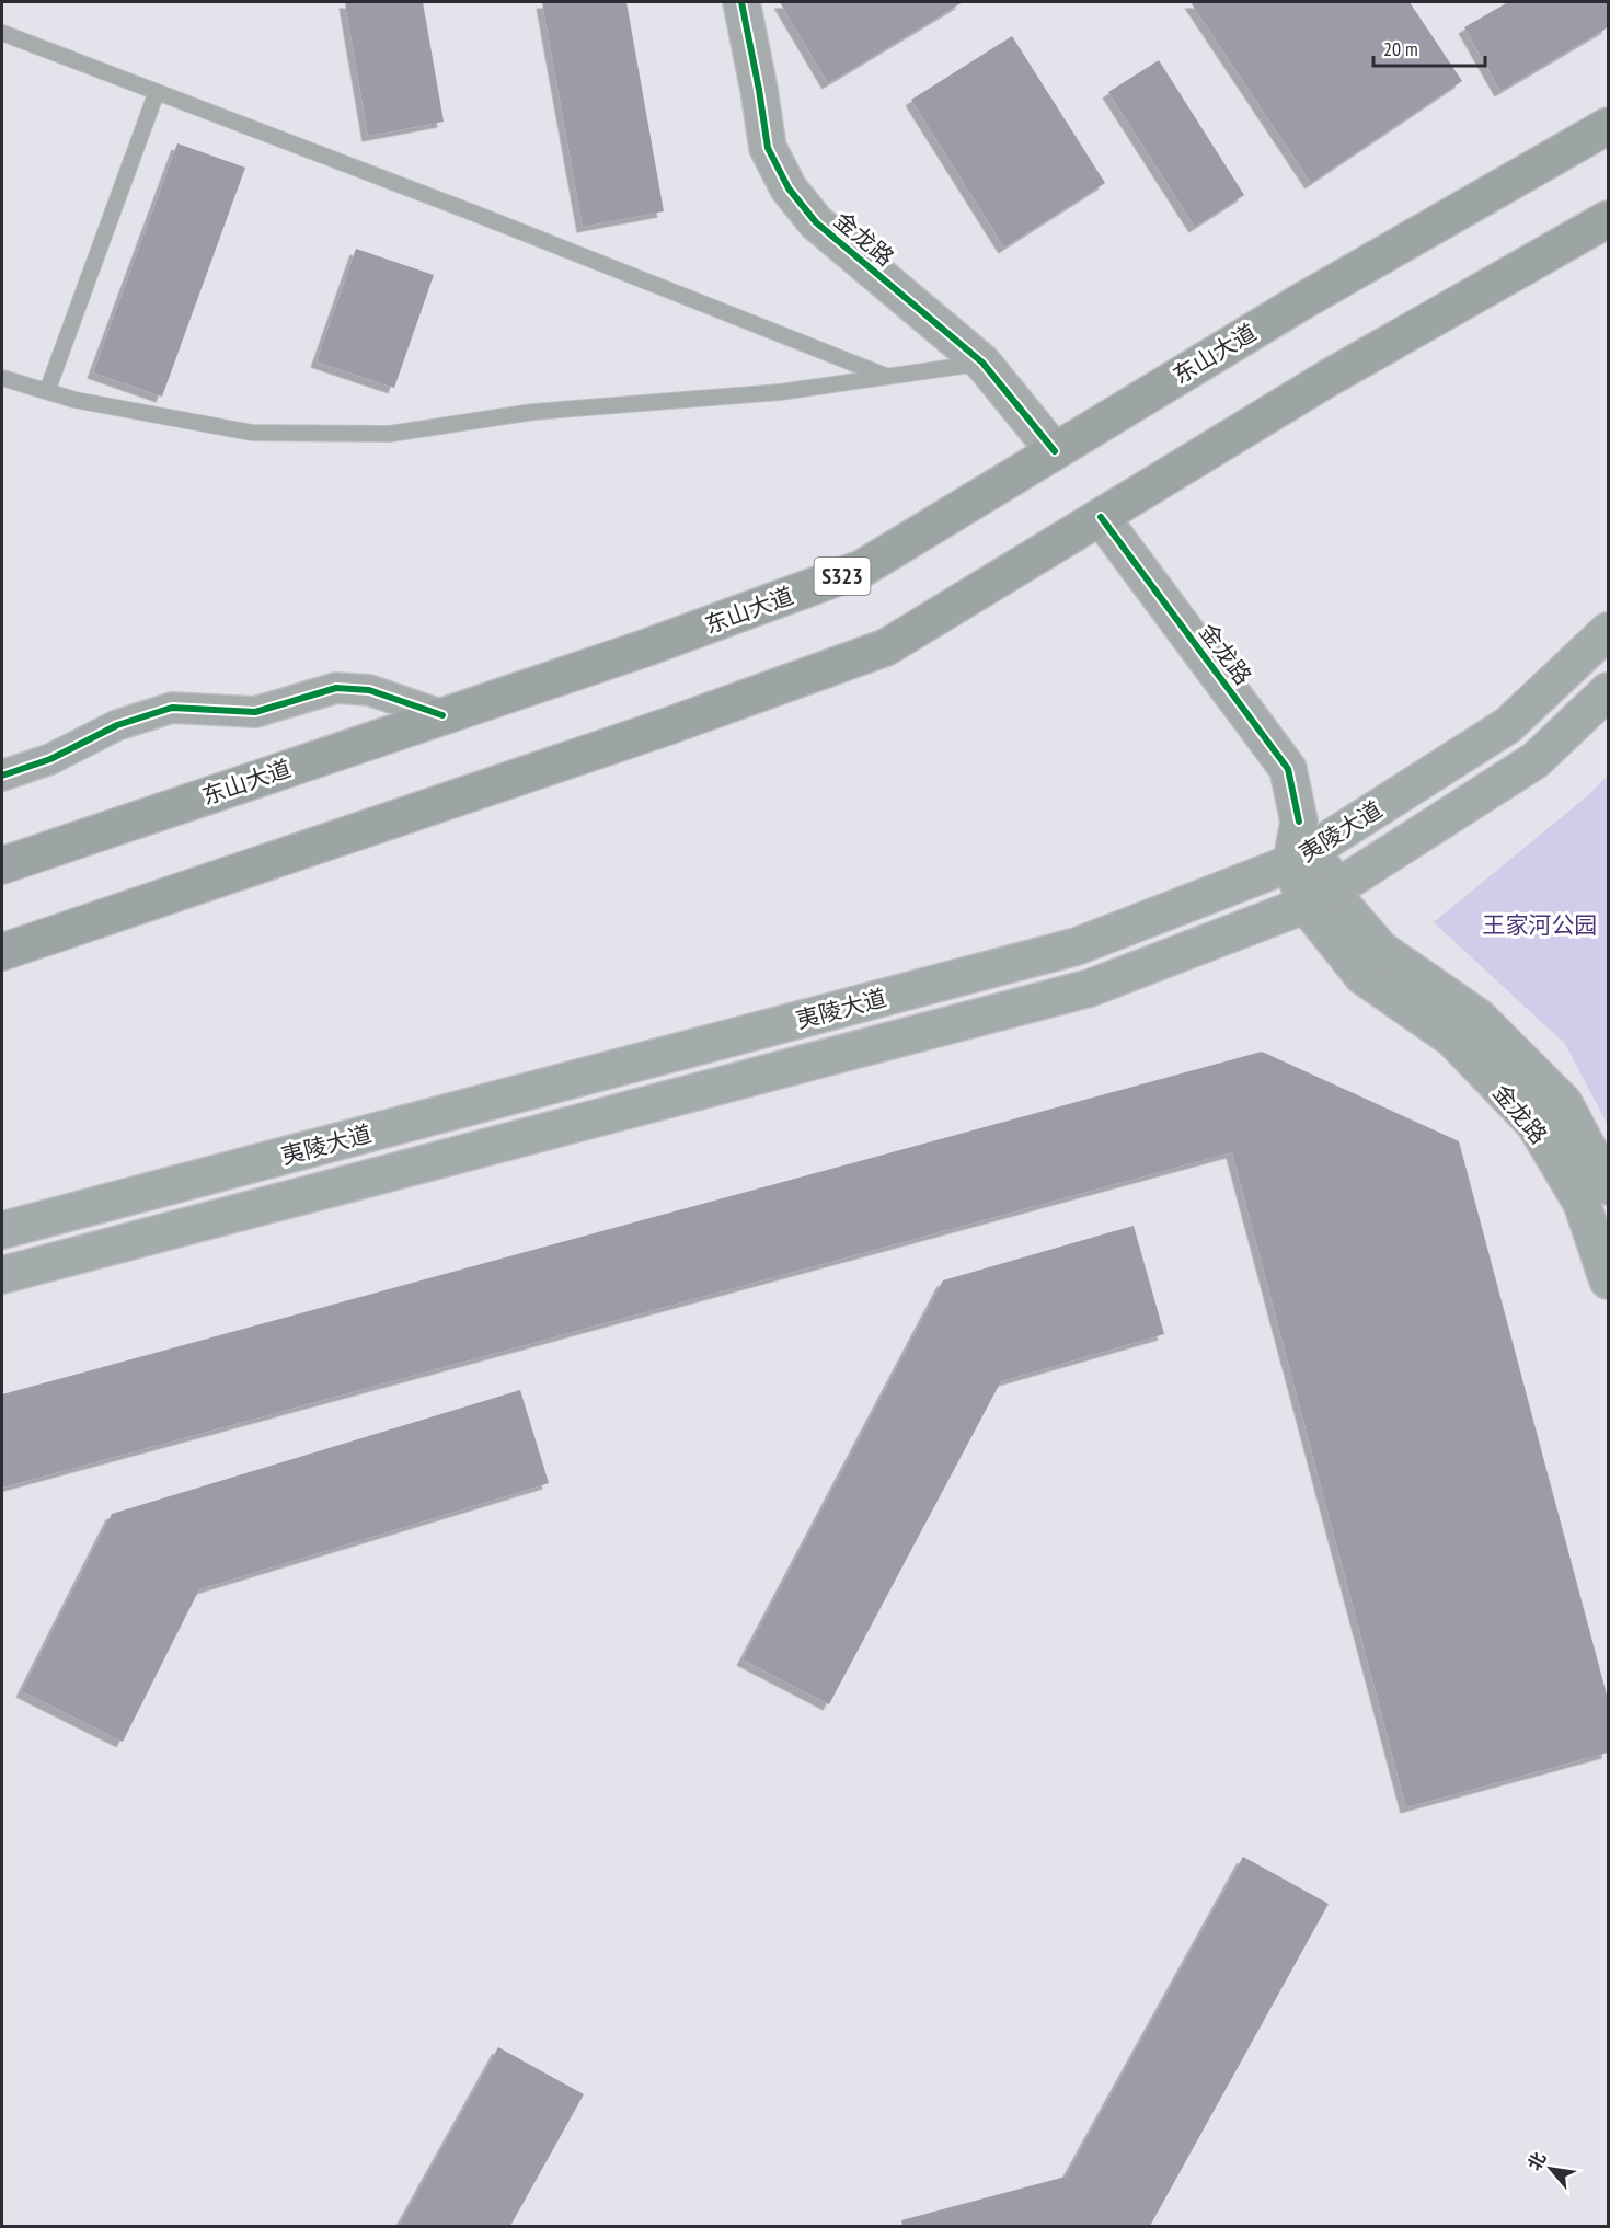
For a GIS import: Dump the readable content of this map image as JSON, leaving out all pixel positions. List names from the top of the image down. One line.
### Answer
{"streets":{"main road":["金龙路","东山大道","S323","夷陵大道"]},"crossings":[["金龙路","东山大道"],["金龙路","夷陵大道"]],"parks":["王家河公园"],"scale_bar":"20 m","north":"top left"}
